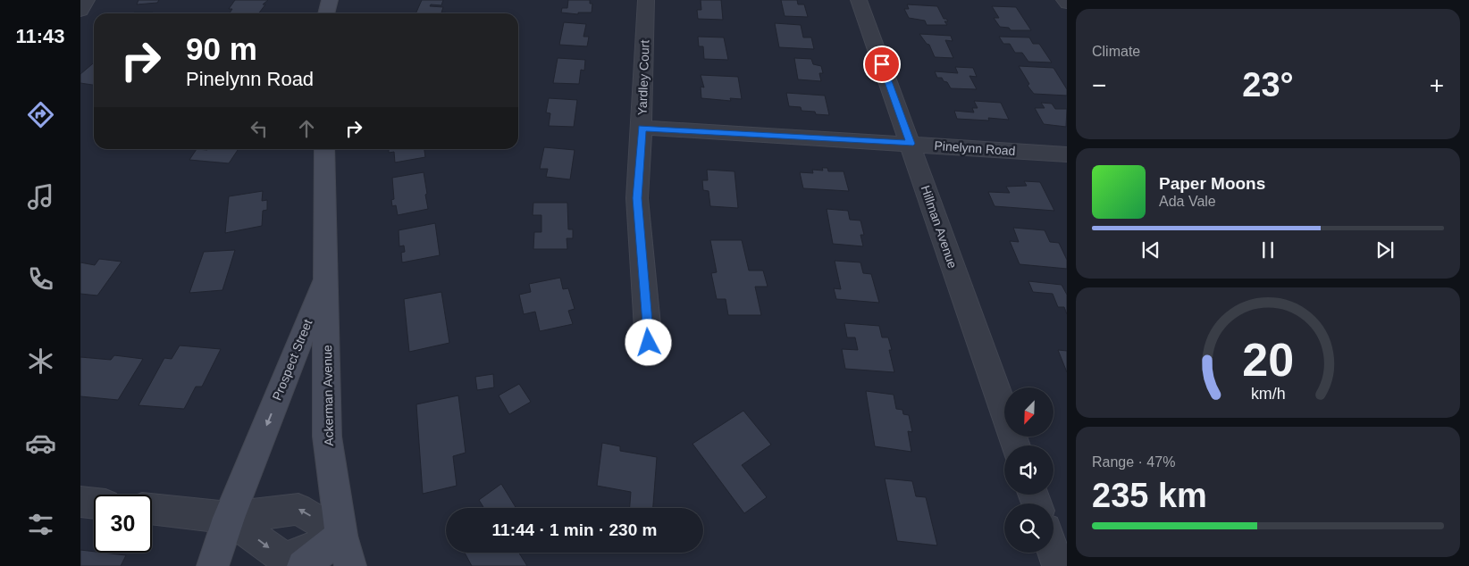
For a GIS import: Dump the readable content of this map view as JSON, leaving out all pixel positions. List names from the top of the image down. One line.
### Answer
{"streets":{"main road":["Prospect Street","Ackerman Avenue"],"street":["Yardley Court","Pinelynn Road","Hillman Avenue"]},"crossings":[["Yardley Court","Pinelynn Road"],["Pinelynn Road","Hillman Avenue"],["Prospect Street","Ackerman Avenue"]],"one_way":["Prospect Street"],"north":"bottom left","page":{"tabs":"11:43","tile":["Climate",["Range · 47%","235 km"]],"turn":["90 m","Pinelynn Road"],"heat":["−","23°","+"],"song":["Paper Moons","Ada Vale"],"limit":"30","trip":"11:44 · 1 min · 230 m","gauge":["20","km/h"]}}
